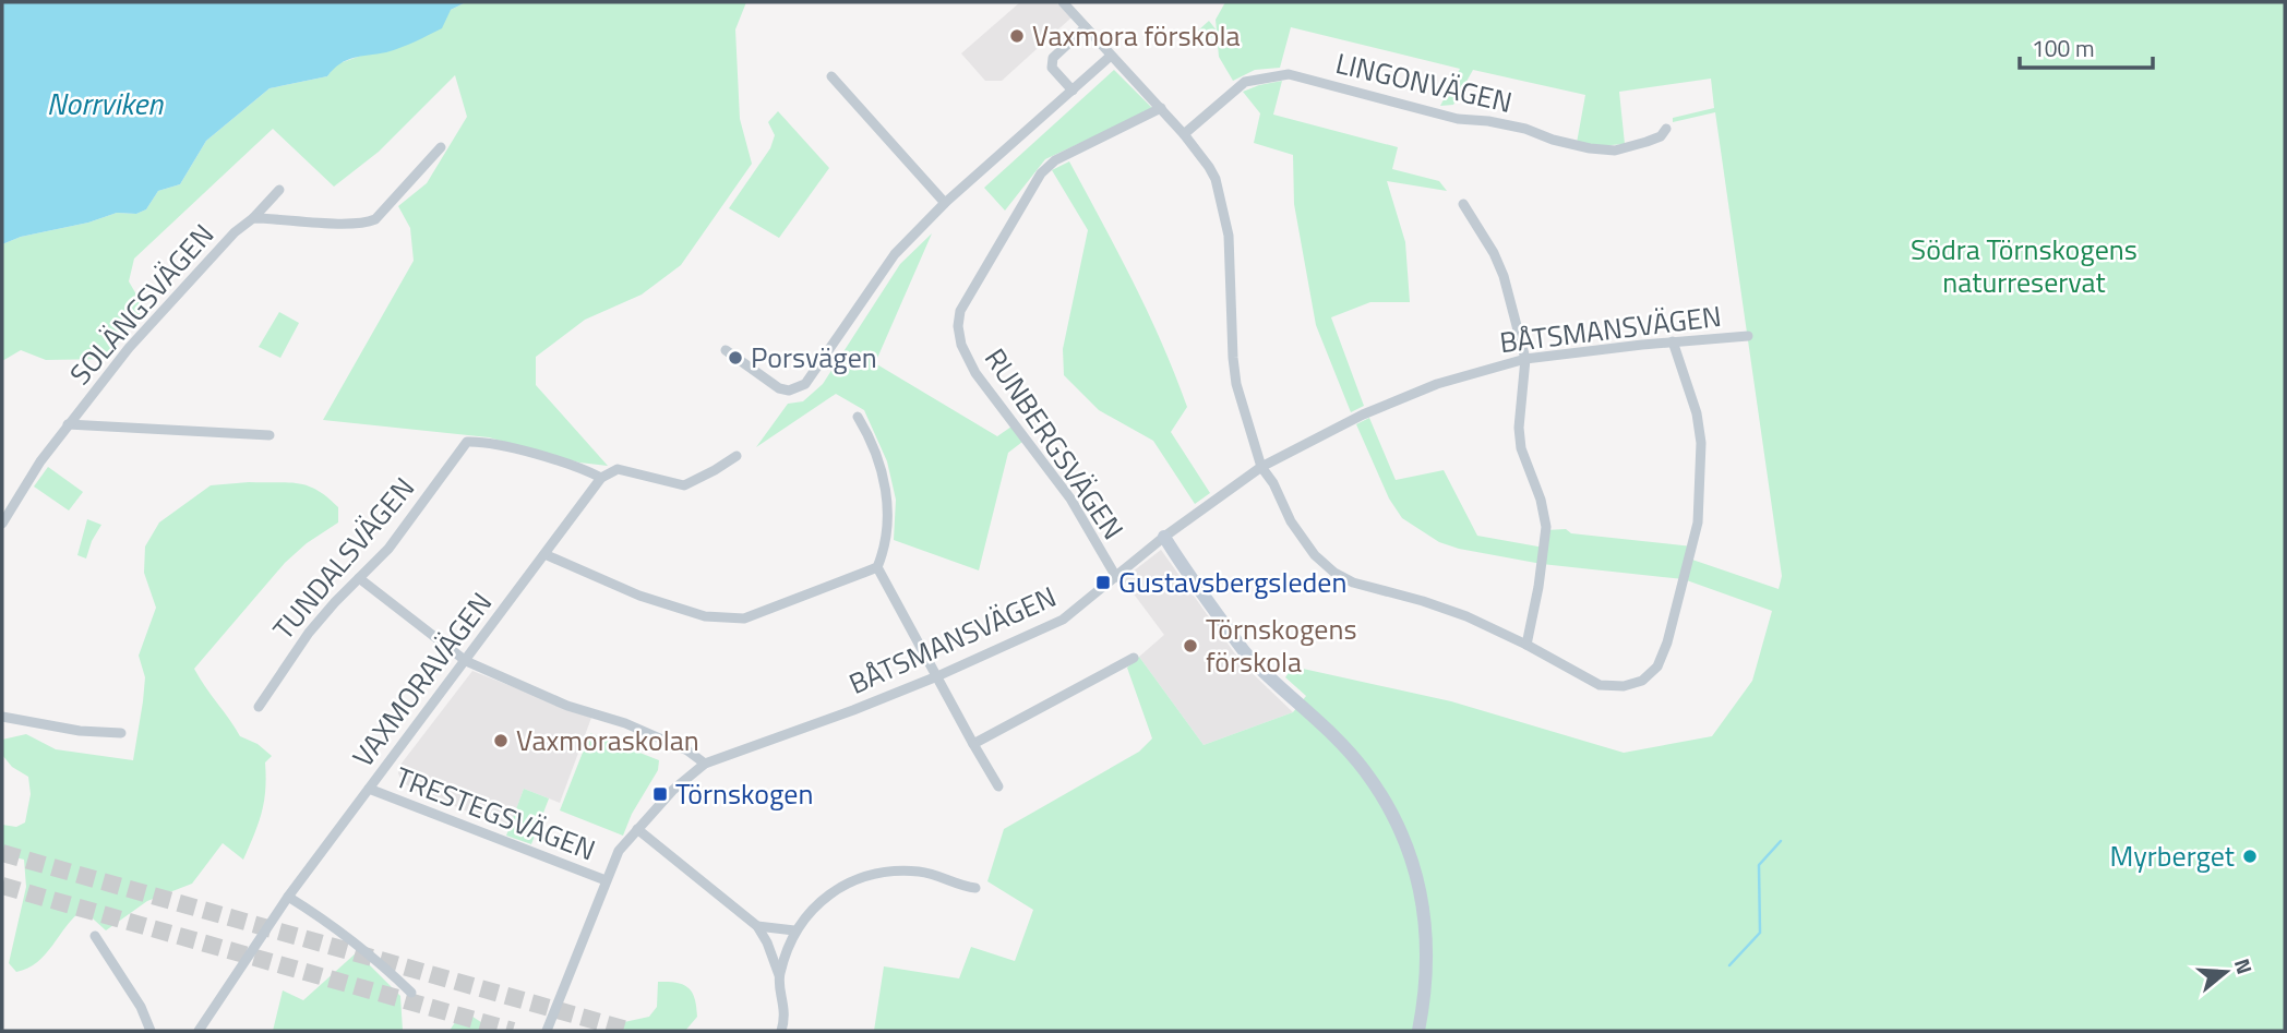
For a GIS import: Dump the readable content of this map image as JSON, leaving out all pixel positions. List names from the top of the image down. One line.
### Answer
{"streets":{"street":["LINGONVÄGEN","SOLÄNGSVÄGEN","BÅTSMANSVÄGEN","RUNBERGSVÄGEN","TUNDALSVÄGEN","VAXMORAVÄGEN","TRESTEGSVÄGEN"]},"crossings":[["BÅTSMANSVÄGEN","RUNBERGSVÄGEN"],["BÅTSMANSVÄGEN","TRESTEGSVÄGEN"],["TUNDALSVÄGEN","VAXMORAVÄGEN"],["VAXMORAVÄGEN","TRESTEGSVÄGEN"]],"water":["Norrviken"],"parks":["Södra Törnskogens naturreservat"],"places":{"other":["Vaxmora förskola","Porsvägen","Törnskogens förskola","Vaxmoraskolan","Myrberget"],"transit":["Gustavsbergsleden","Törnskogen"]},"scale_bar":"100 m","north":"right"}
